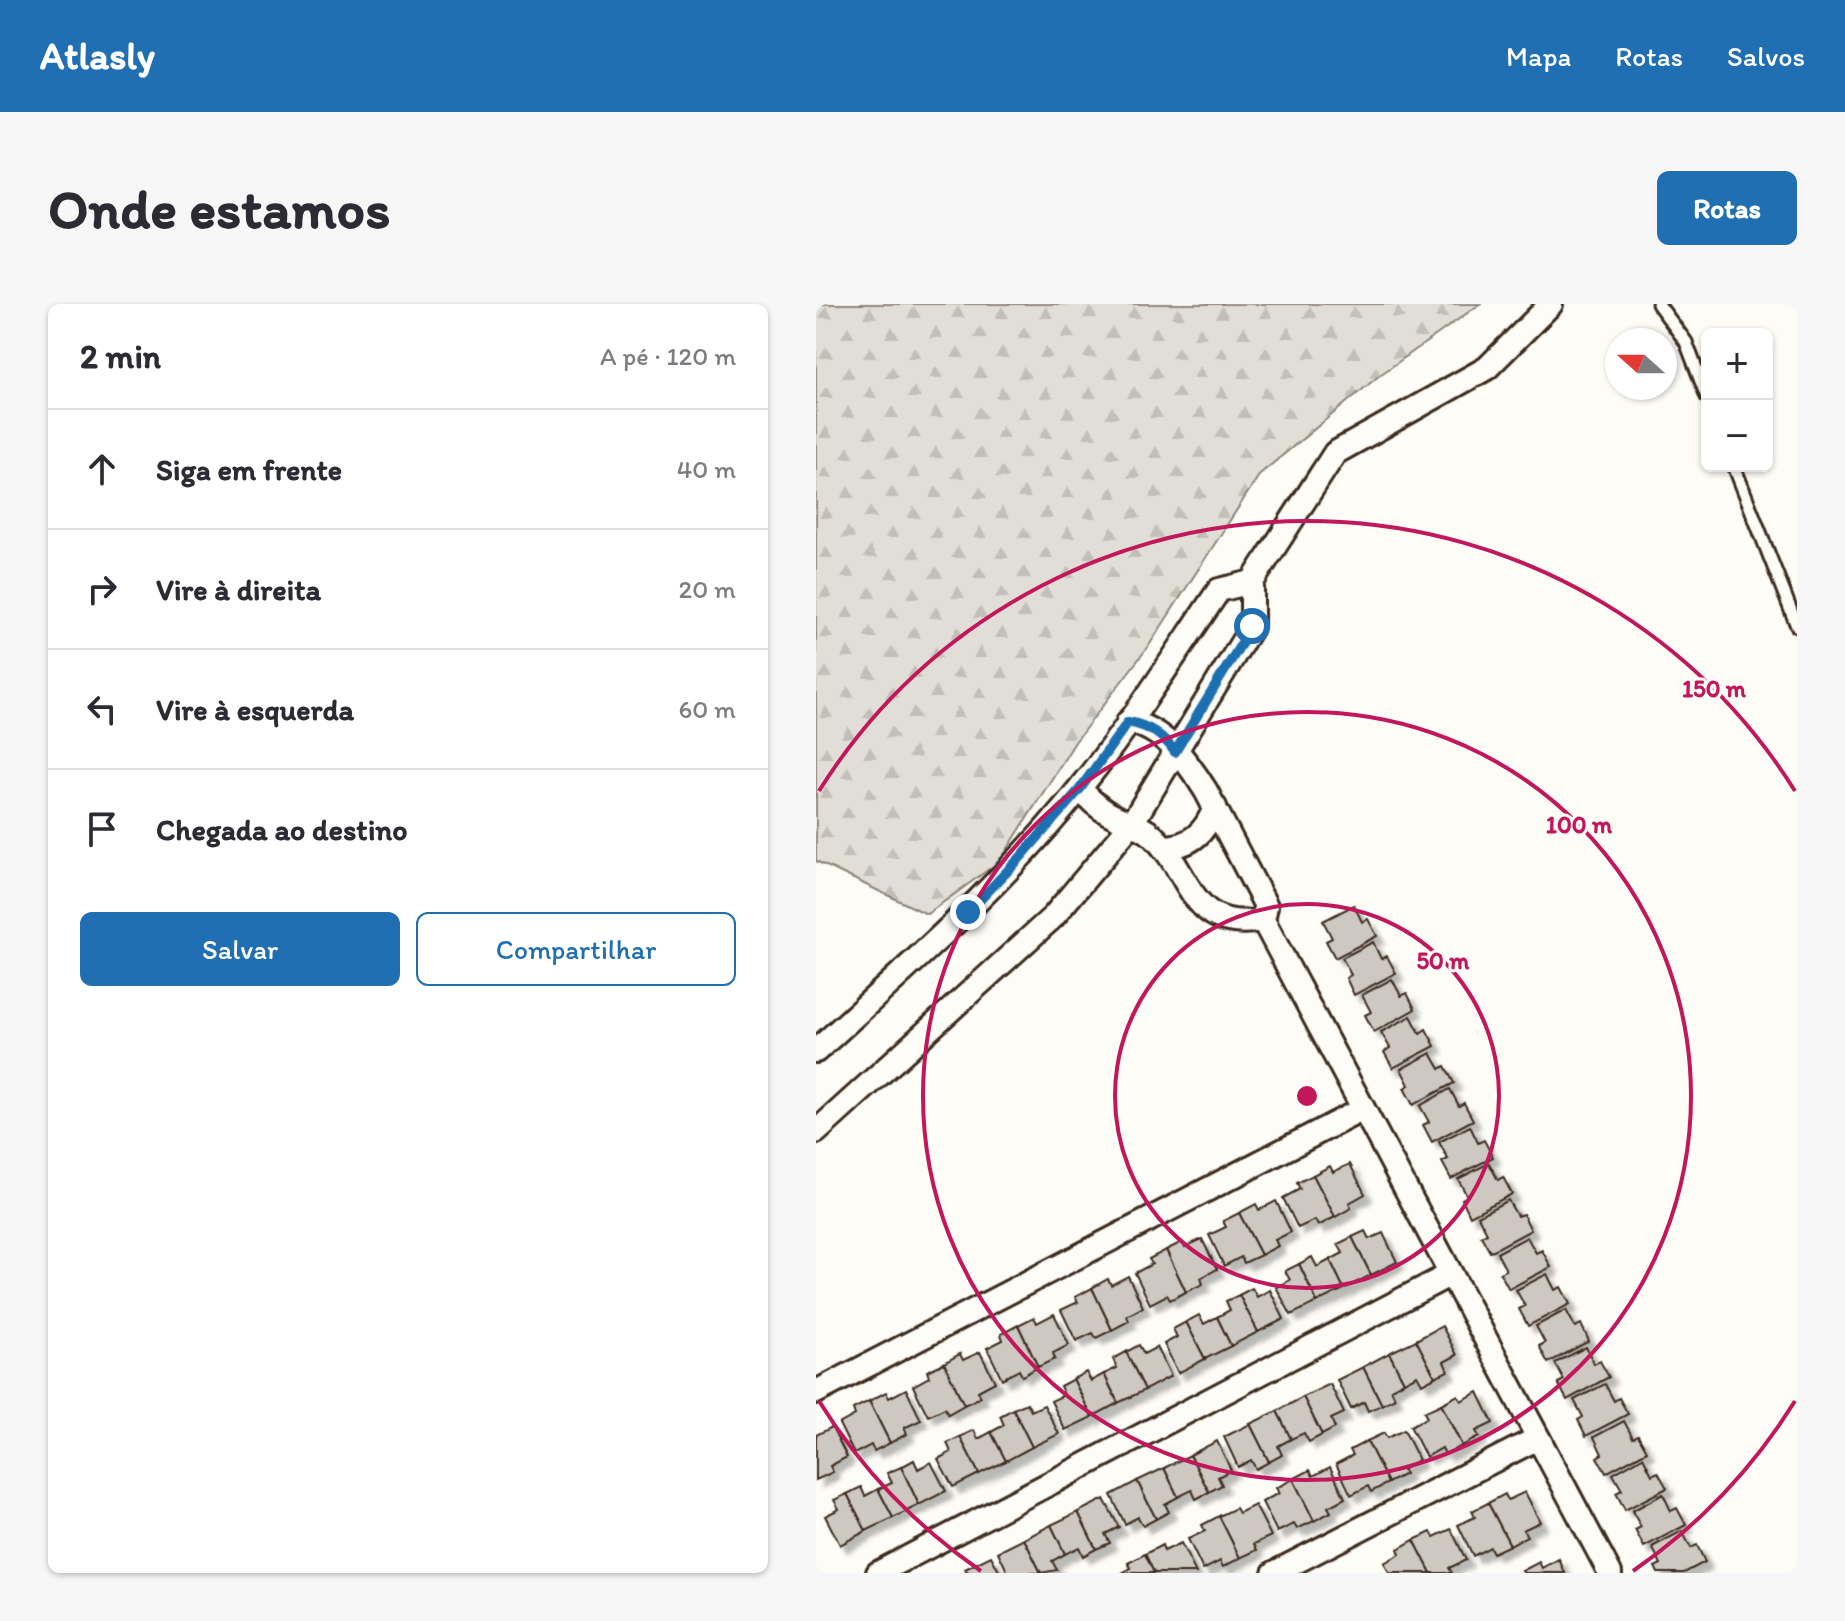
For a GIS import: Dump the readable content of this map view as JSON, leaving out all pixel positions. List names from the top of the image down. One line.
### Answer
{"north":"left","page":{"header":"Atlasly","nav":["Mapa","Rotas","Salvos"],"buttons":["Rotas",["Salvar","Compartilhar"]],"title":"Onde estamos","heading":["2 min","A pé · 120 m"],"map_buttons":["+","−"],"list":[["Siga em frente","40 m"],["Vire à direita","20 m"],["Vire à esquerda","60 m"],"Chegada ao destino"]},"rings":["150 m","100 m","50 m"]}
